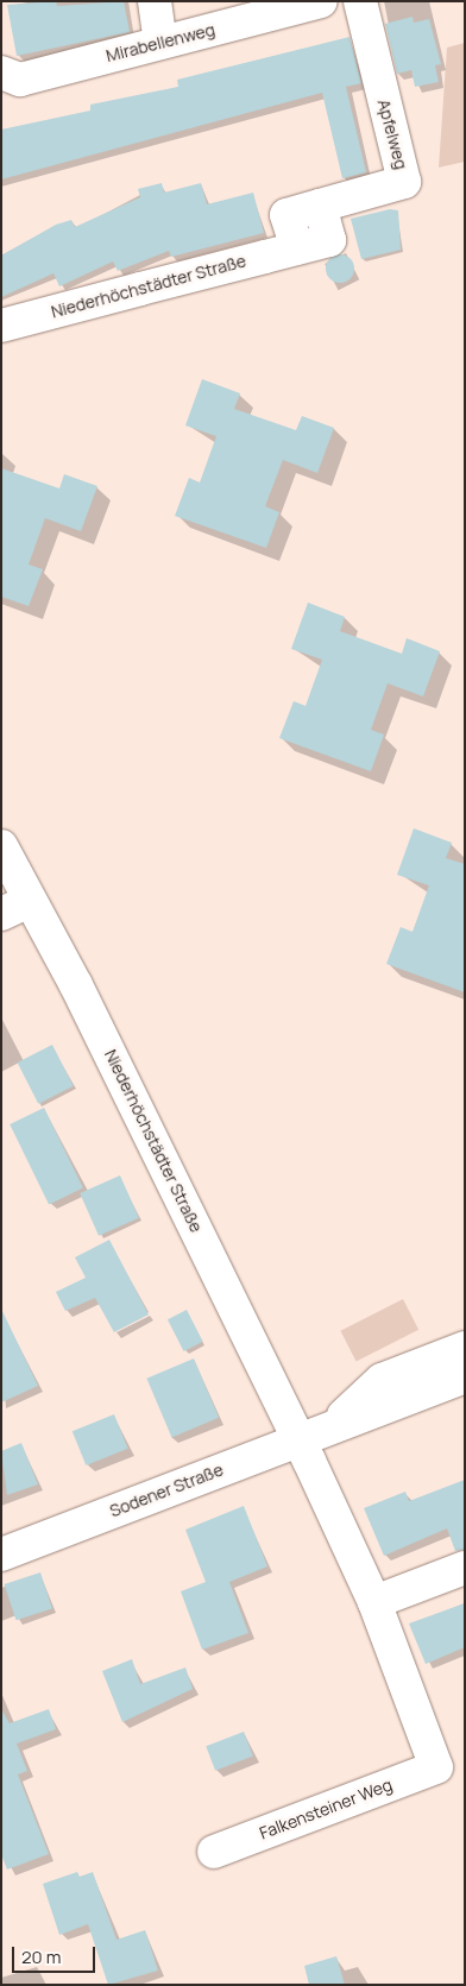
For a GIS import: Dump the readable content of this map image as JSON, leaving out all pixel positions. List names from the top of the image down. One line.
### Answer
{"streets":{"street":["Mirabellenweg","Apfelweg","Niederhöchstädter Straße","Sodener Straße","Falkensteiner Weg"]},"crossings":[["Apfelweg","Niederhöchstädter Straße"],["Niederhöchstädter Straße","Sodener Straße"],["Niederhöchstädter Straße","Falkensteiner Weg"]],"scale_bar":"20 m"}
